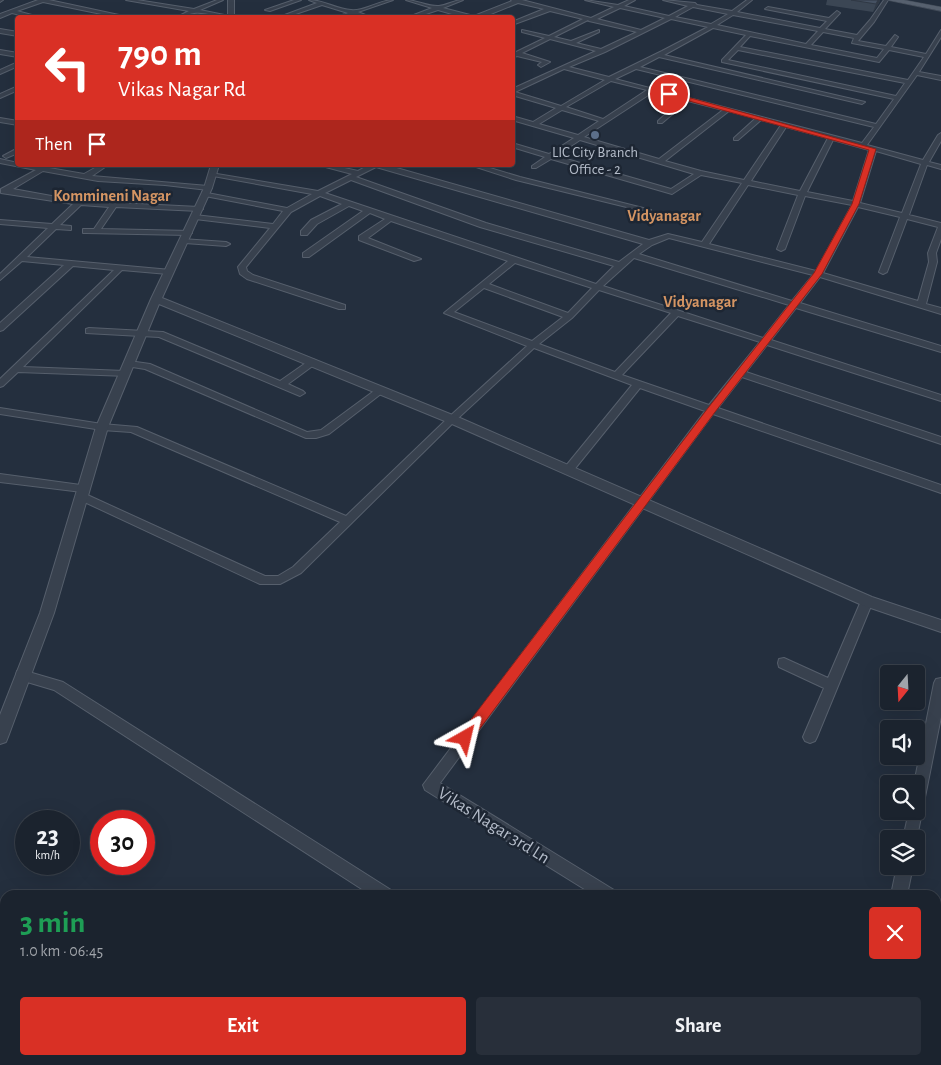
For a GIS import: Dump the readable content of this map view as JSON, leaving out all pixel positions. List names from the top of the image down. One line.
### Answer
{"streets":{"street":["Vikas Nagar 3rd Ln"]},"districts":["Kommineni Nagar","Vidyanagar","Vidyanagar"],"places":["LIC City Branch Office - 2"],"north":"bottom","page":{"turn":["790 m","Vikas Nagar Rd"],"then":"Then","speed":"23 km/h","limit":"30","heading":["3 min","1.0 km · 06:45"],"buttons":["Exit","Share"]}}
